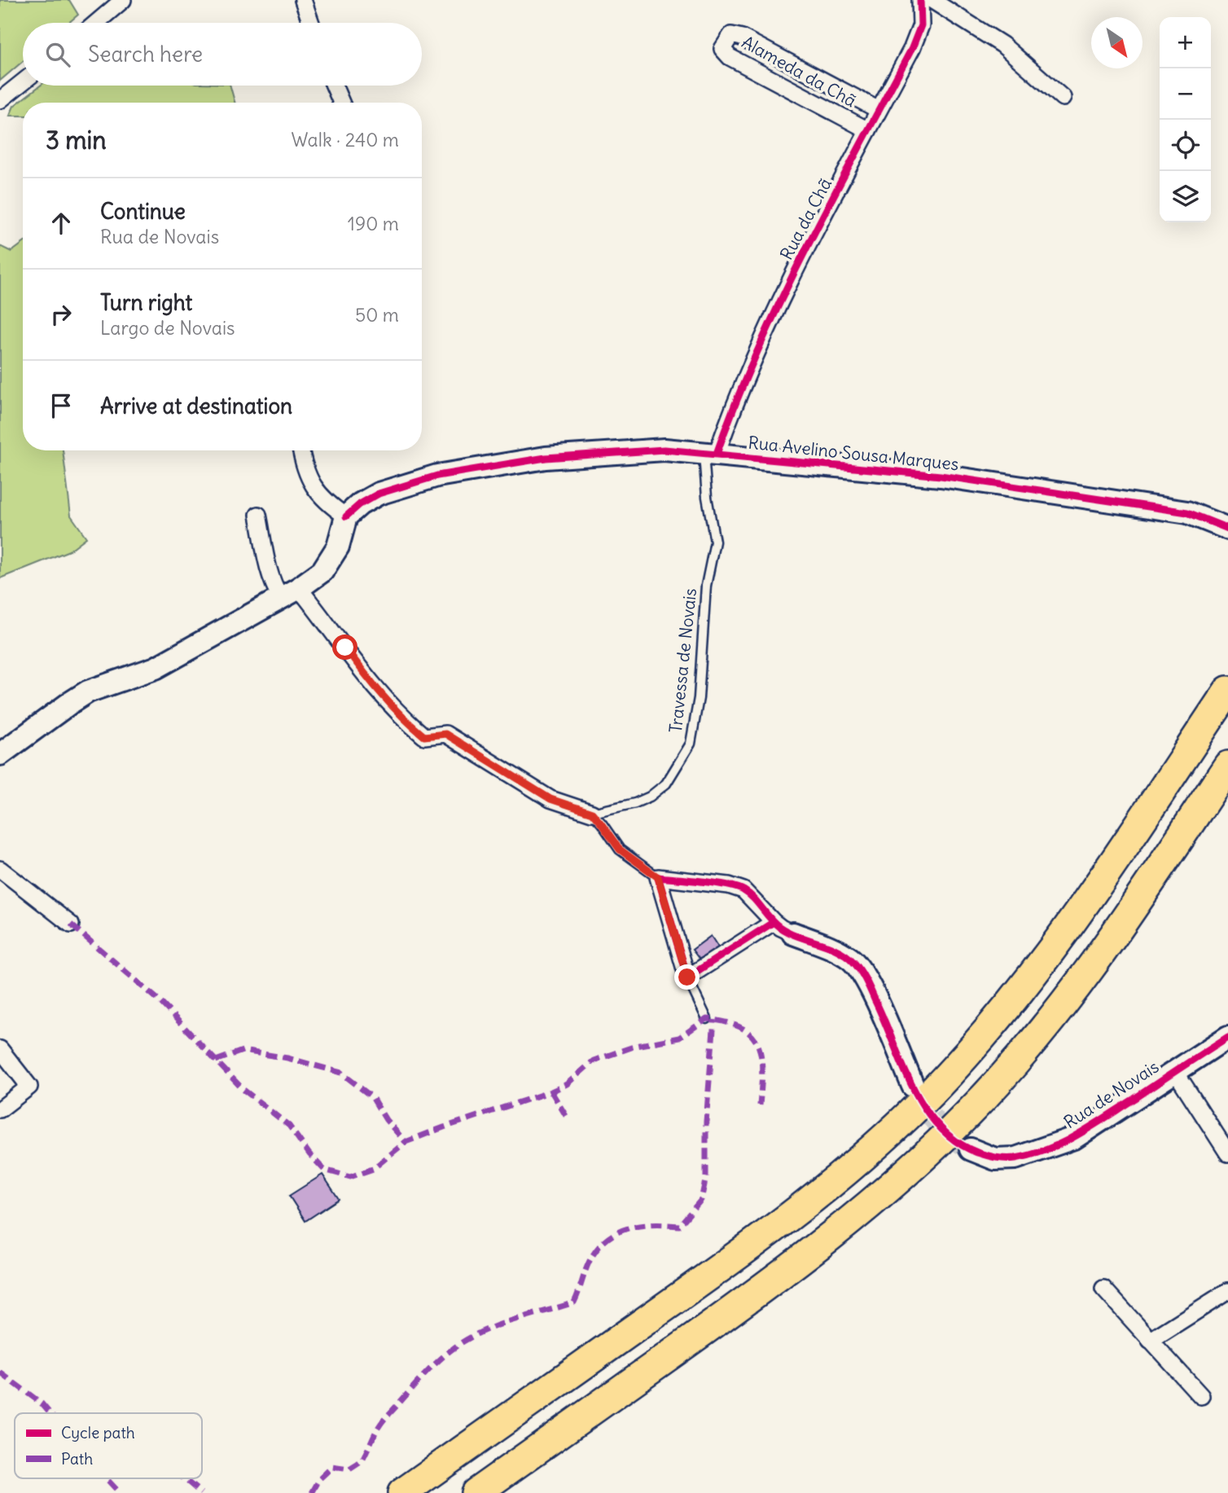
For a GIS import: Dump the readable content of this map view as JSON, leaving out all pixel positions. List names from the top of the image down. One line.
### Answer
{"streets":{"street":["Alameda da Chã","Rua da Chã","Rua Avelino Sousa Marques","Rua de Novais"],"lane":["Travessa de Novais"]},"crossings":[["Alameda da Chã","Rua da Chã"],["Rua da Chã","Rua Avelino Sousa Marques"],["Rua da Chã","Travessa de Novais"],["Rua Avelino Sousa Marques","Travessa de Novais"]],"legend":["Cycle path","Path"],"north":"bottom right","page":{"map_buttons":["+","−"],"search":"Search here","heading":["3 min","Walk · 240 m"],"list":[["Continue","Rua de Novais","190 m"],["Turn right","Largo de Novais","50 m"],"Arrive at destination"]}}
